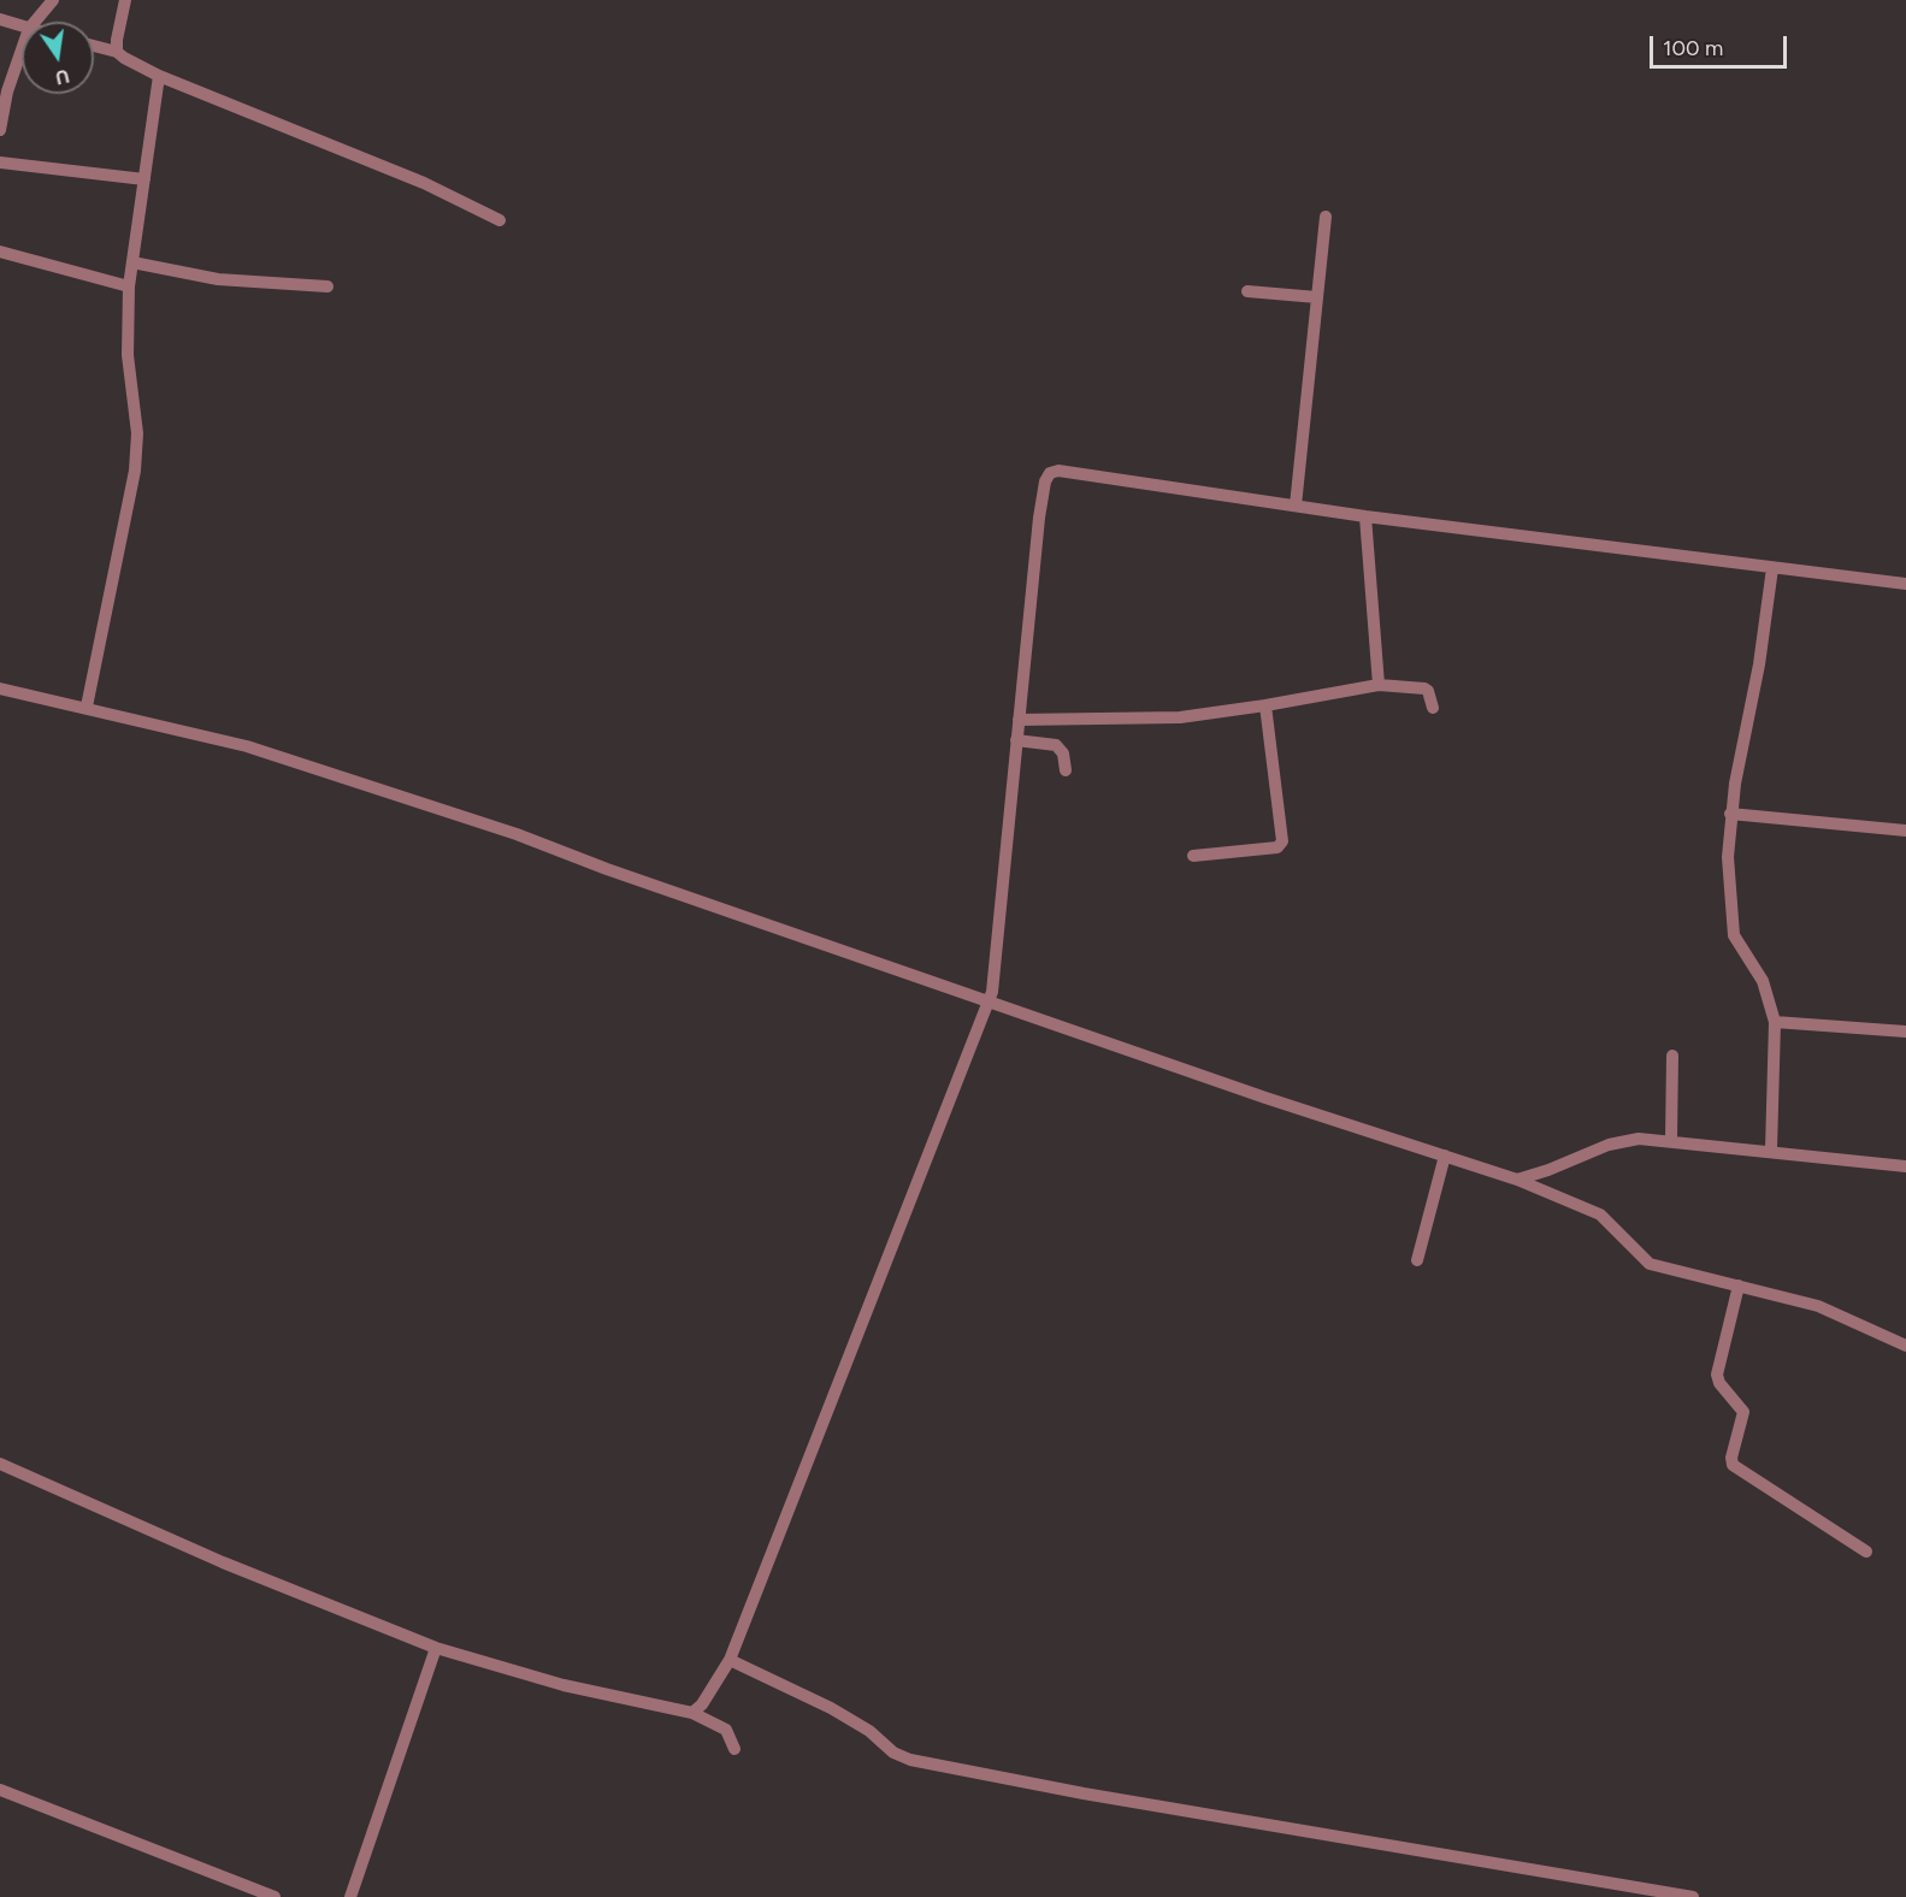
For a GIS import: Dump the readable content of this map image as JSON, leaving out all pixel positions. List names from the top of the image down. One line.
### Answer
{"scale_bar":"100 m","north":"bottom"}
